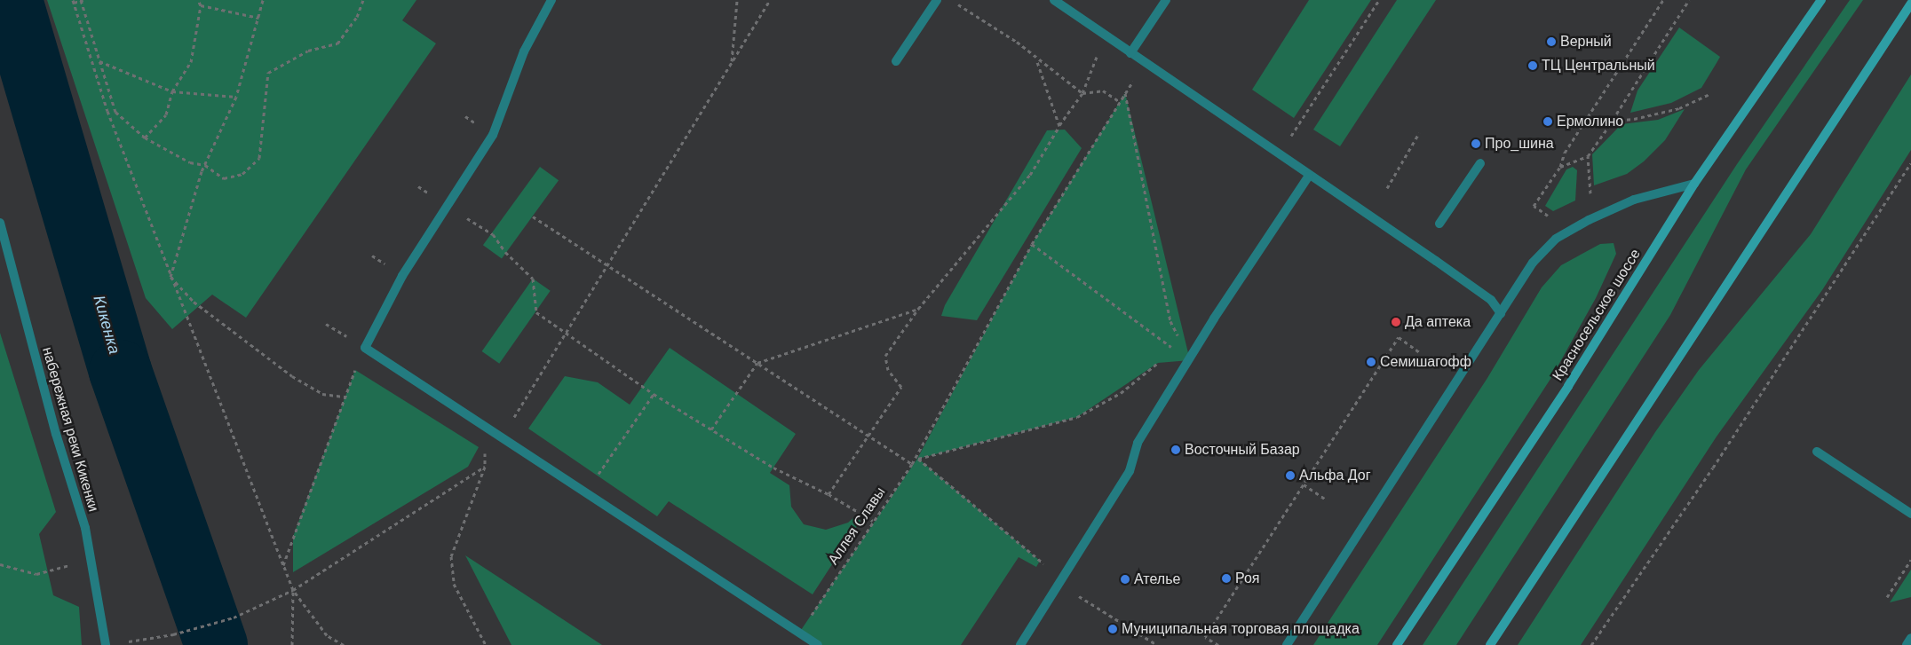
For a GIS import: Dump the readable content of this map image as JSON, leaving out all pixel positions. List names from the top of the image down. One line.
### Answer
{"streets":{"main road":["Красносельское шоссе"],"street":["набережная реки Кикенки"],"path":["Аллея Славы"]},"water":["Кикенка"],"places":["Верный","ТЦ Центральный","Ермолино","Про_шина","Да аптека","Семишагофф","Восточный Базар","Альфа Дог","Роя","Ателье","Муниципальная торговая площадка"]}
